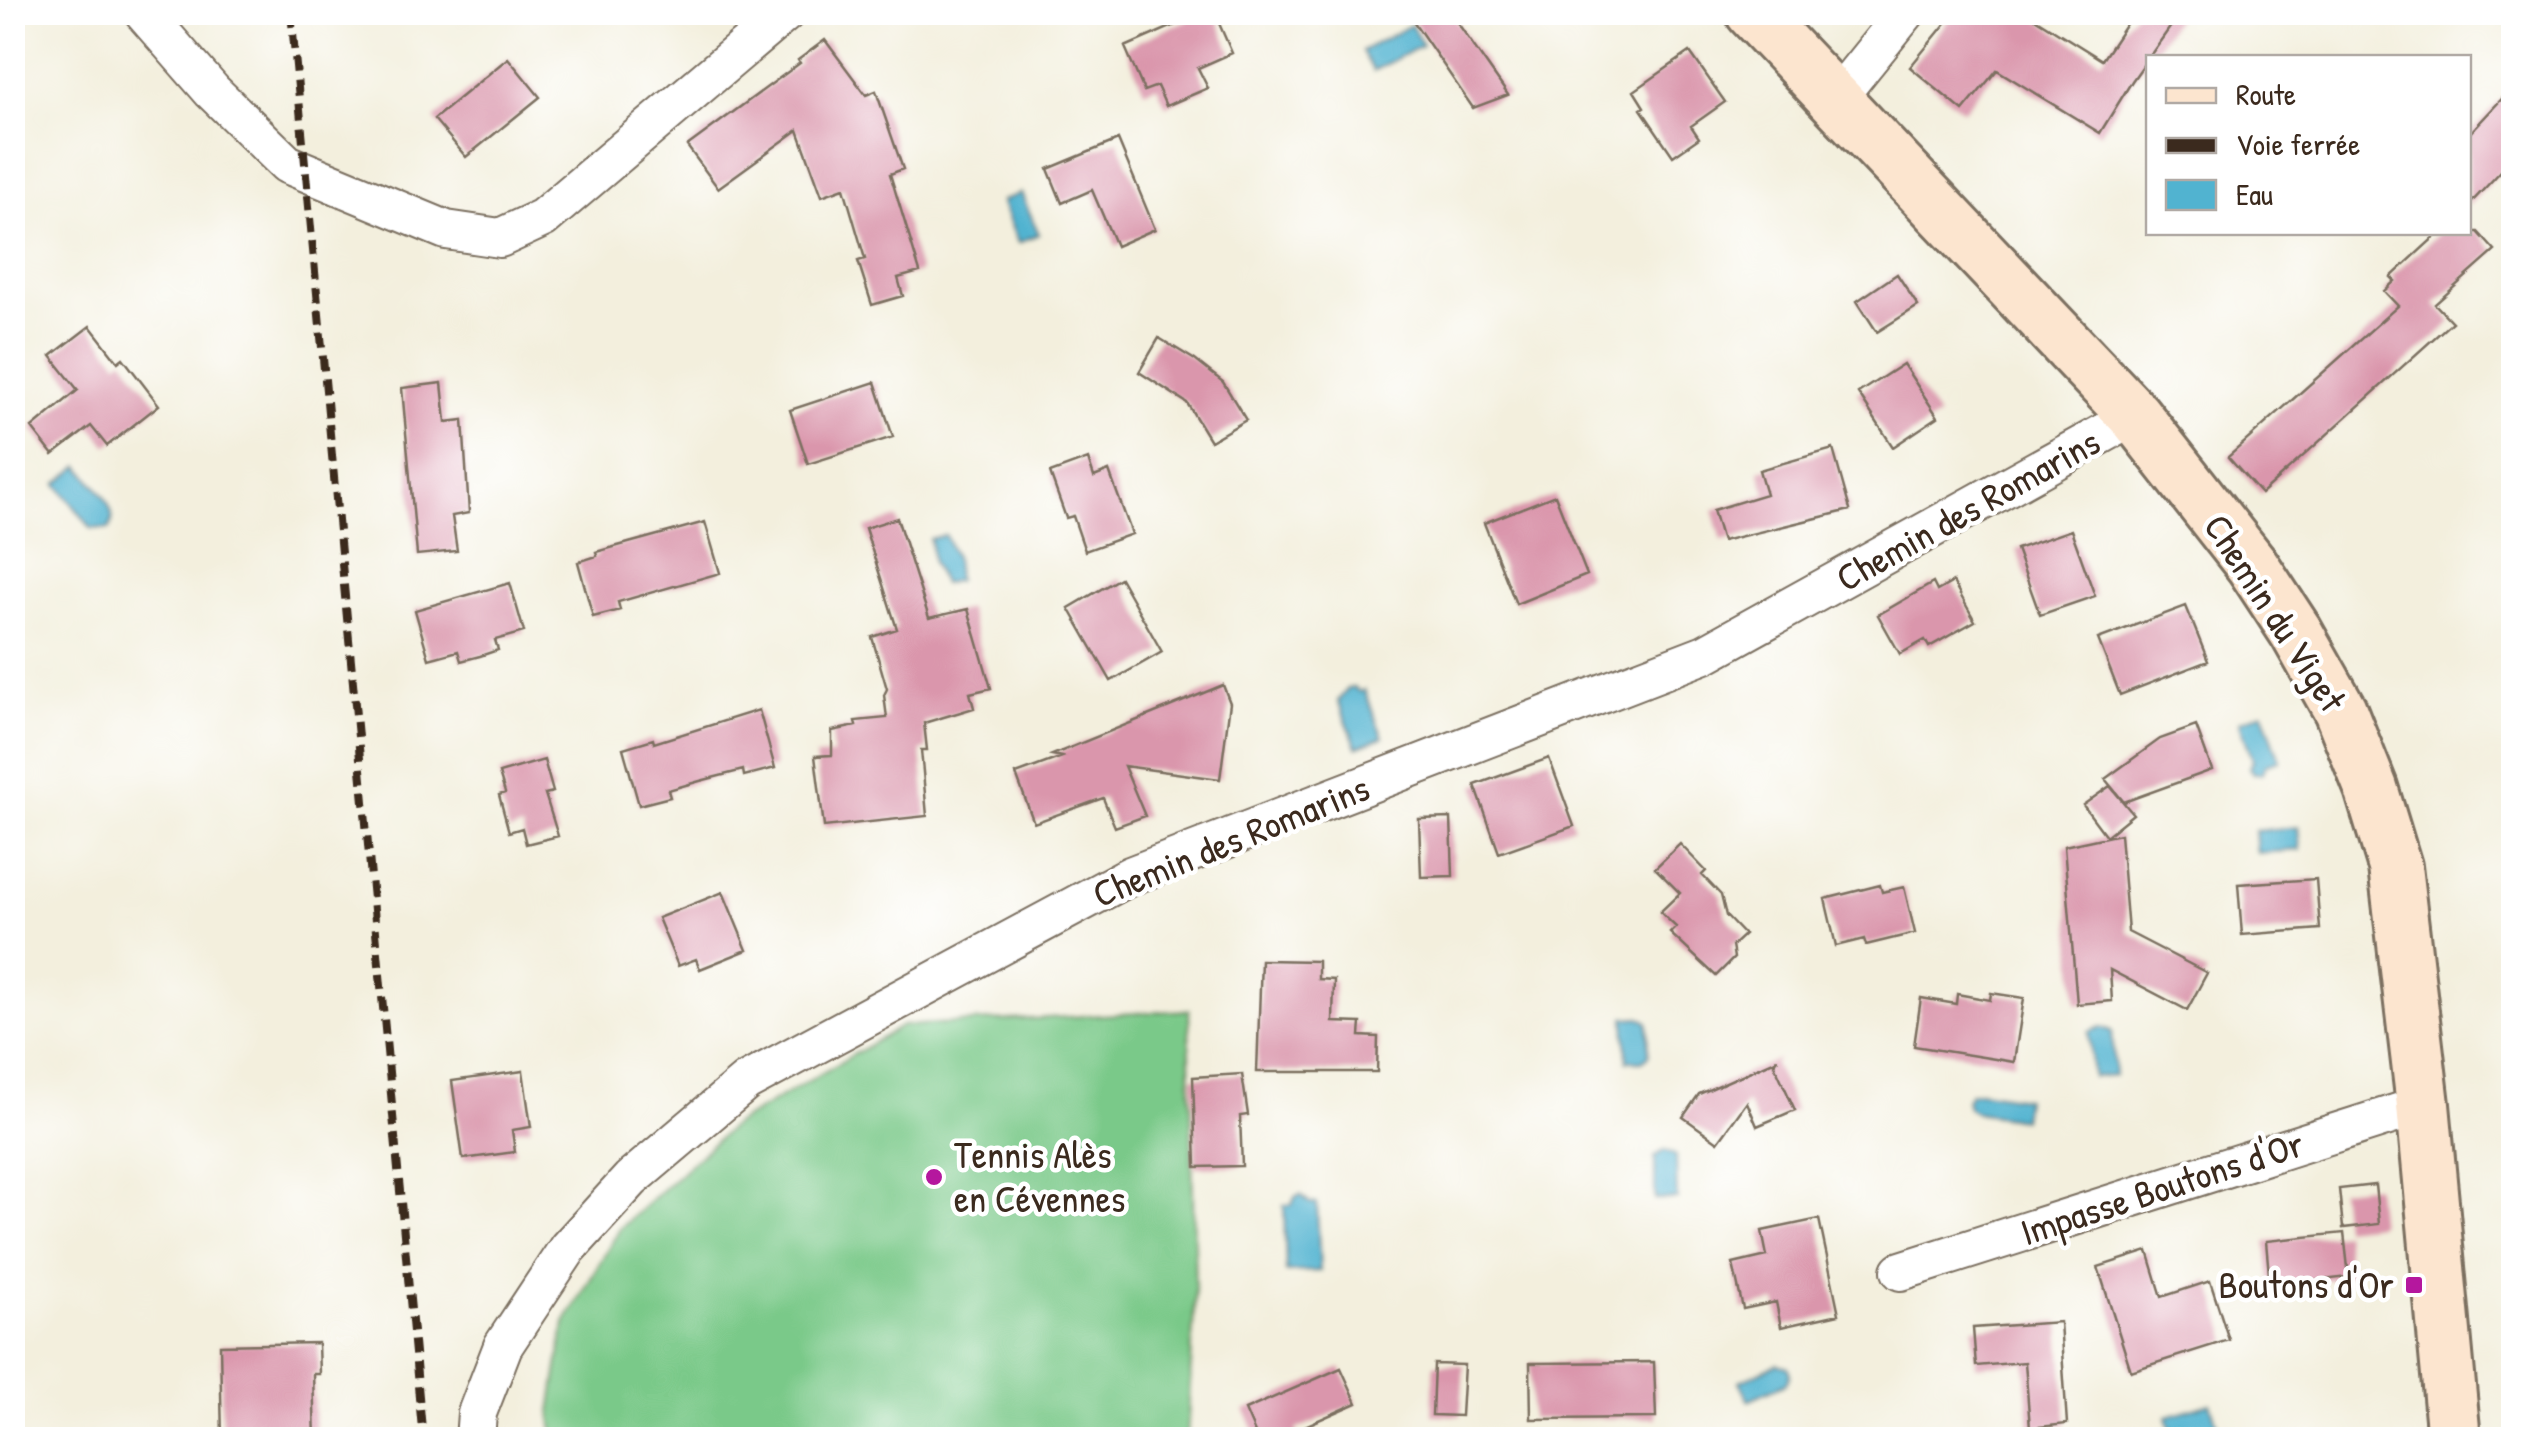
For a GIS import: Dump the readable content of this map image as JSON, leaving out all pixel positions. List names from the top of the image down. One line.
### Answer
{"streets":{"street":["Chemin des Romarins","Chemin du Viget","Impasse Boutons d'Or"]},"crossings":[["Chemin des Romarins","Chemin du Viget"],["Chemin du Viget","Impasse Boutons d'Or"]],"places":{"other":["Tennis Alès en Cévennes"],"transit":["Boutons d'Or"]},"legend":["Route","Voie ferrée","Eau"]}
